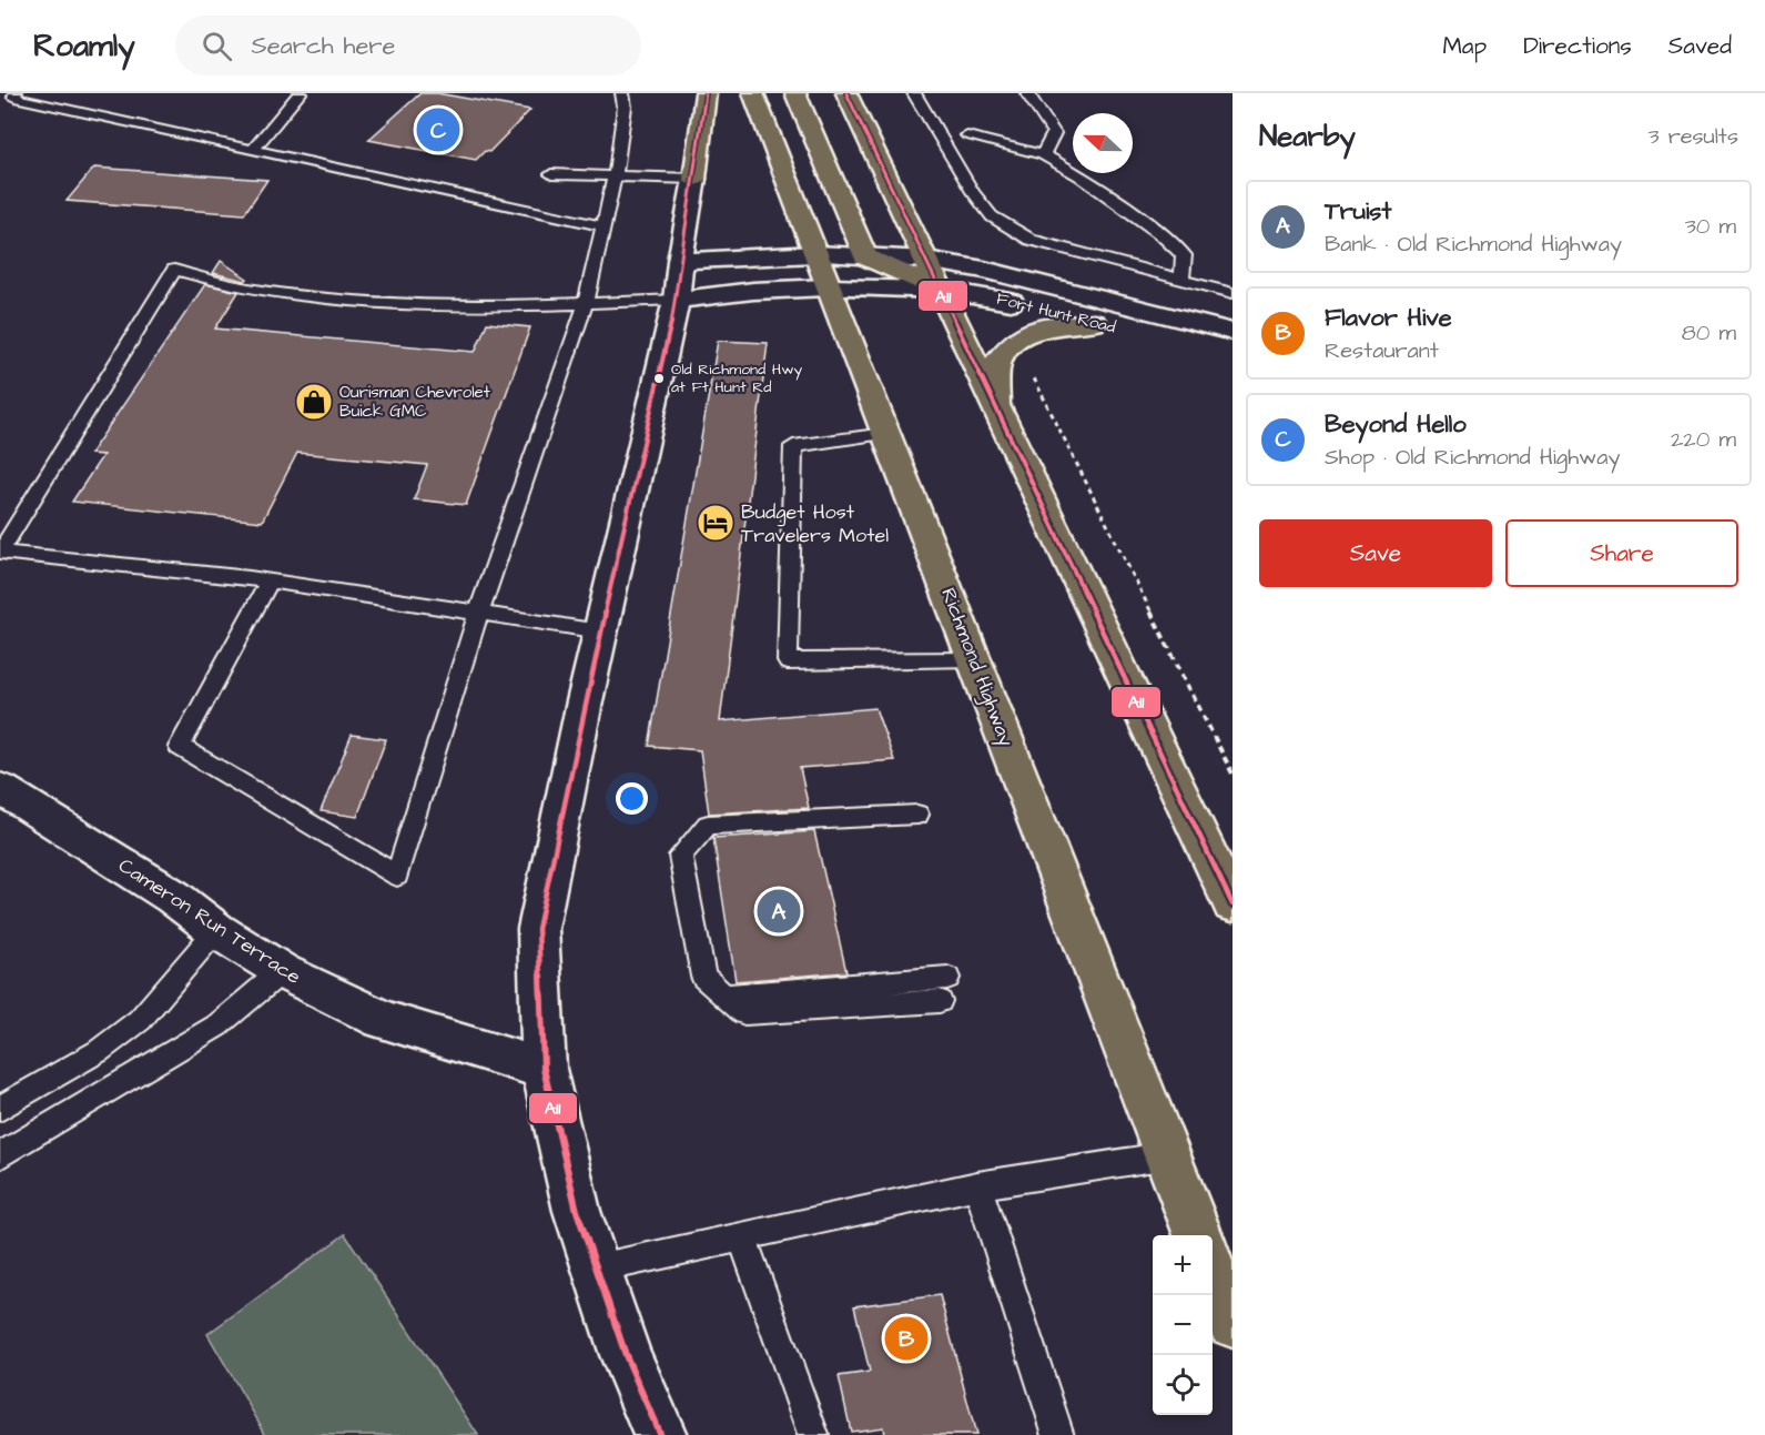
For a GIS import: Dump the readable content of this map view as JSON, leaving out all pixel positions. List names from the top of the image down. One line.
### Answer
{"streets":{"highway":["Richmond Highway"],"street":["Fort Hunt Road","Cameron Run Terrace"]},"crossings":[["Fort Hunt Road","Richmond Highway"]],"places":{"other":["Old Richmond Hwy at Ft Hunt Rd"],"shop":["Ourisman Chevrolet Buick GMC"],"hotel":["Budget Host Travelers Motel"]},"lines":["transit line A11"],"north":"left","page":{"header":"Roamly","search":"Search here","nav":["Map","Directions","Saved"],"heading":["Nearby","3 results"],"pins":["C","A","B"],"list":[{"mark":"A","name":"Truist","note":"Bank · Old Richmond Highway","value":"30 m"},{"mark":"B","name":"Flavor Hive","note":"Restaurant","value":"80 m"},{"mark":"C","name":"Beyond Hello","note":"Shop · Old Richmond Highway","value":"220 m"}],"buttons":["Save","Share"],"map_buttons":["+","−"]}}
